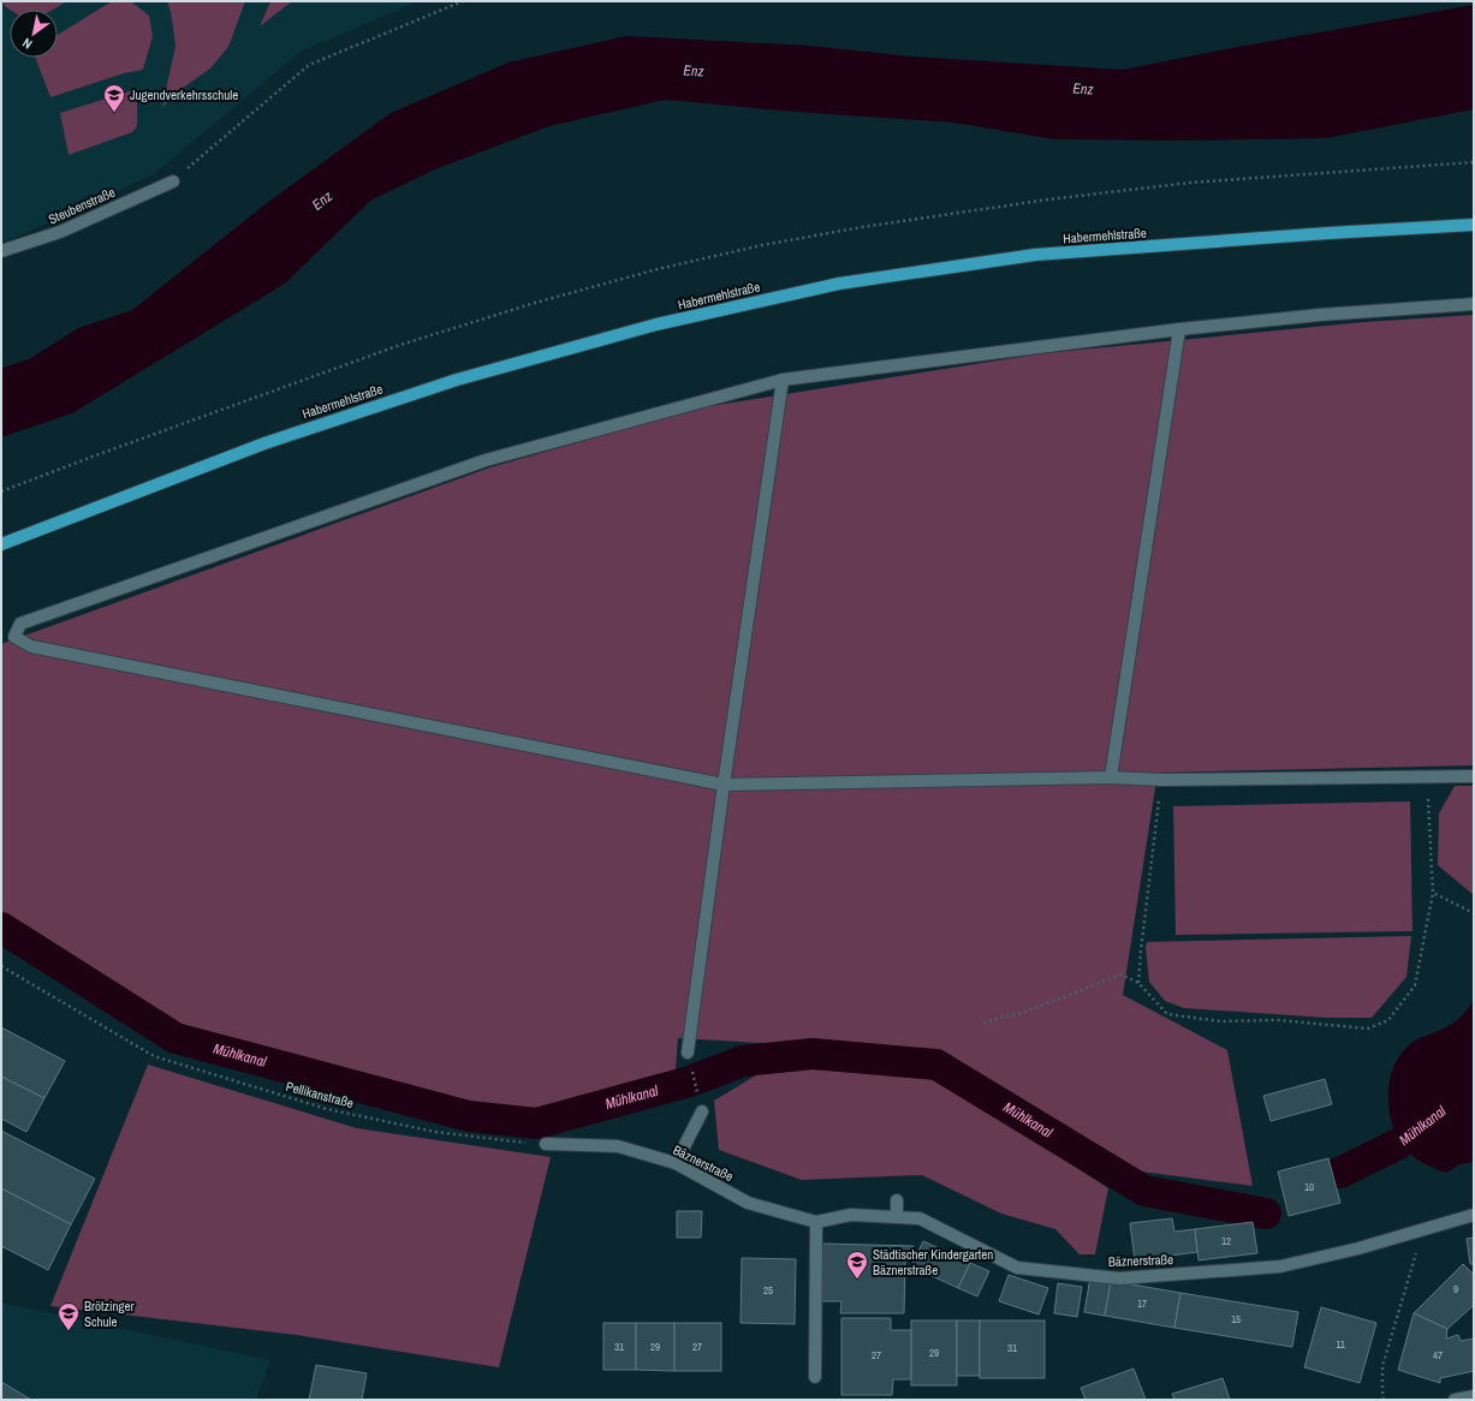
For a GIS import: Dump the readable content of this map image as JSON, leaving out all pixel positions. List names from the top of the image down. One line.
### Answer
{"streets":{"main road":["Habermehlstraße"],"street":["Steubenstraße","Bäznerstraße"],"path":["Pellikanstraße"]},"crossings":[["Pellikanstraße","Bäznerstraße"]],"water":["Enz","Mühlkanal"],"places":{"school or university":["Jugendverkehrsschule","Städtischer Kindergarten Bäznerstraße","Brötzinger Schule"]},"house_numbers":["10","12","9","25","17","15","11","31","29","27","31","29","27","47"],"north":"bottom left"}
